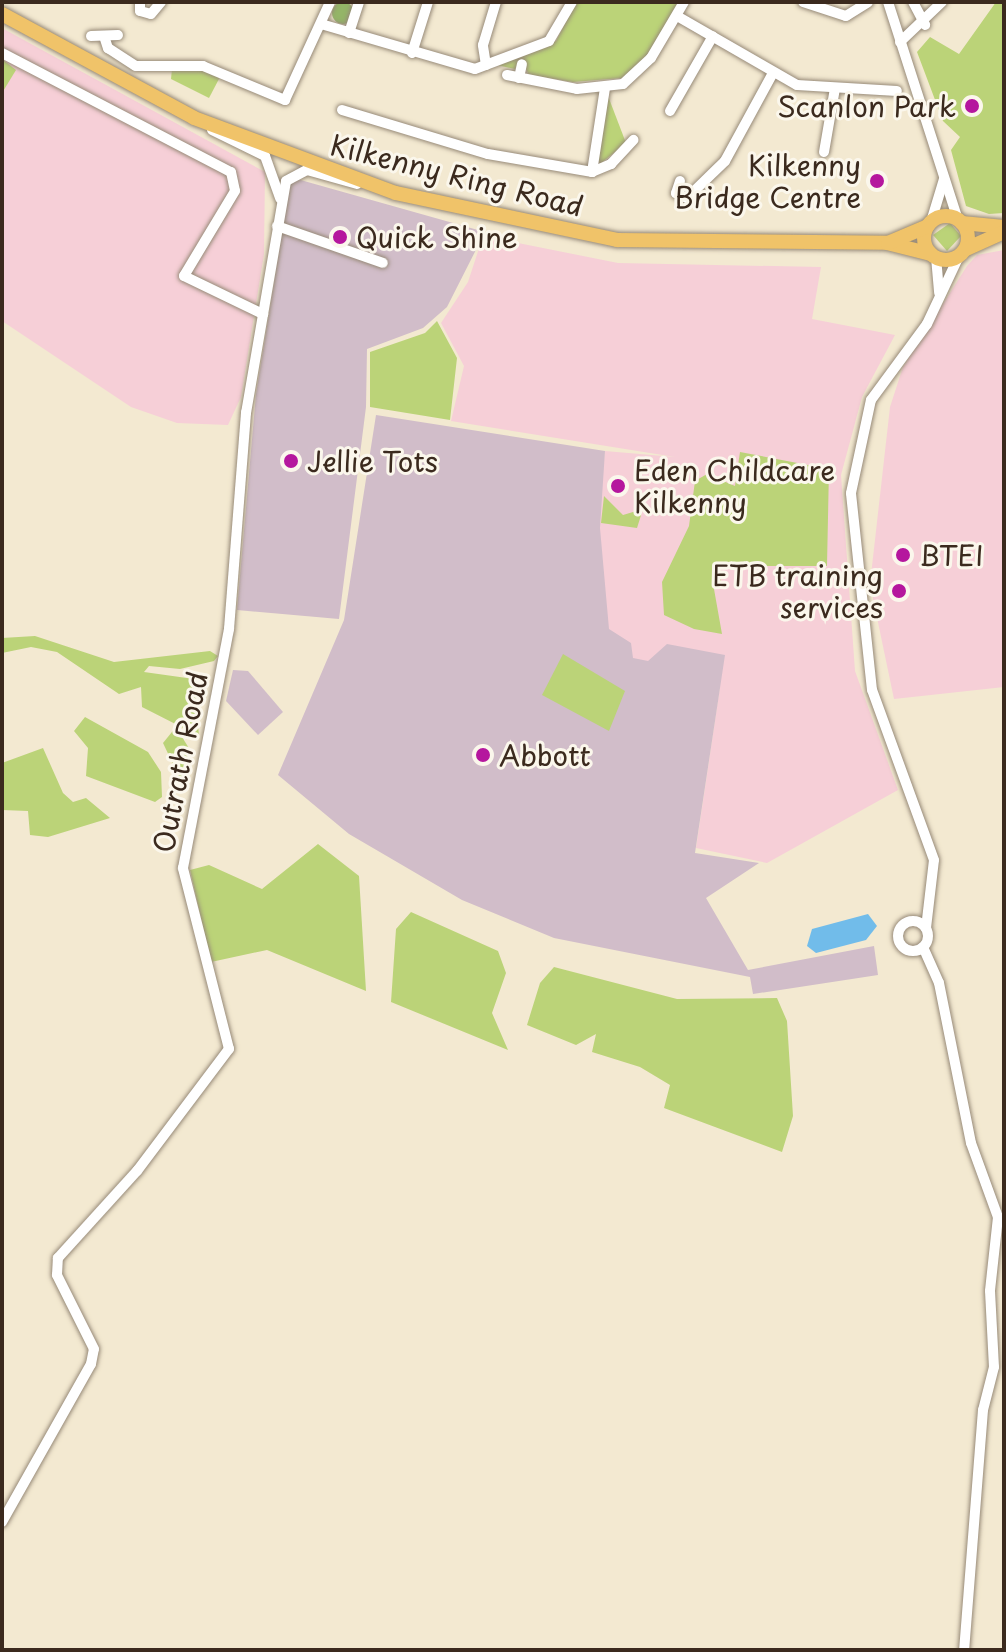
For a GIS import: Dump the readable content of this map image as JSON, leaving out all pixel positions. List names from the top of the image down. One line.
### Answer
{"streets":{"highway":["Kilkenny Ring Road"],"street":["Outrath Road"]},"crossings":[["Kilkenny Ring Road","Outrath Road"]],"places":["Scanlon Park","Kilkenny Bridge Centre","Quick Shine","Jellie Tots","Eden Childcare Kilkenny","BTEI","ETB training services","Abbott"]}
